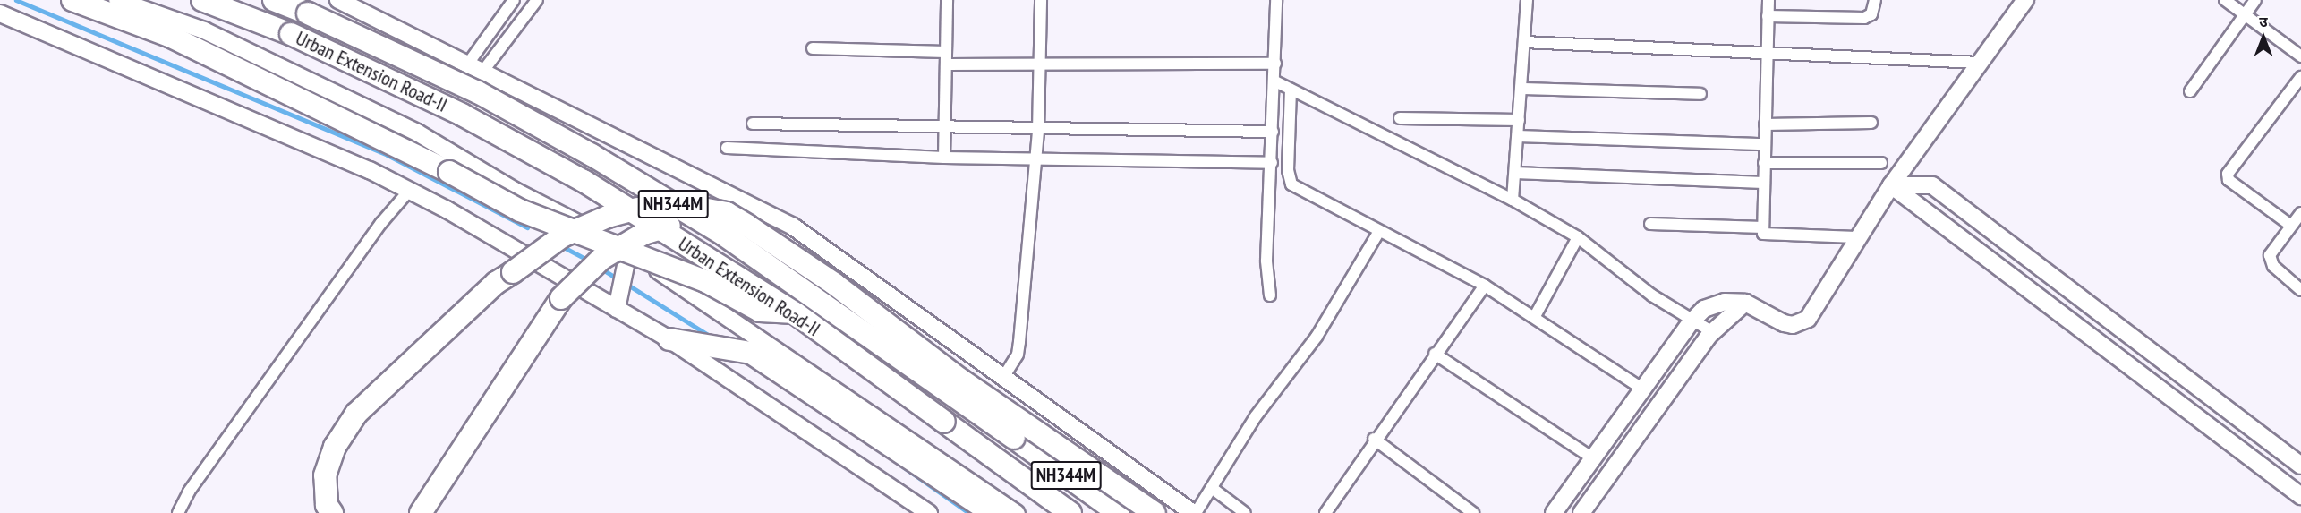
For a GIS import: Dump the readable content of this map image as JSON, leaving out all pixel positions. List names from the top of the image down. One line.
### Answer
{"streets":{"highway":["Urban Extension Road-II","NH344M"]},"north":"top"}
